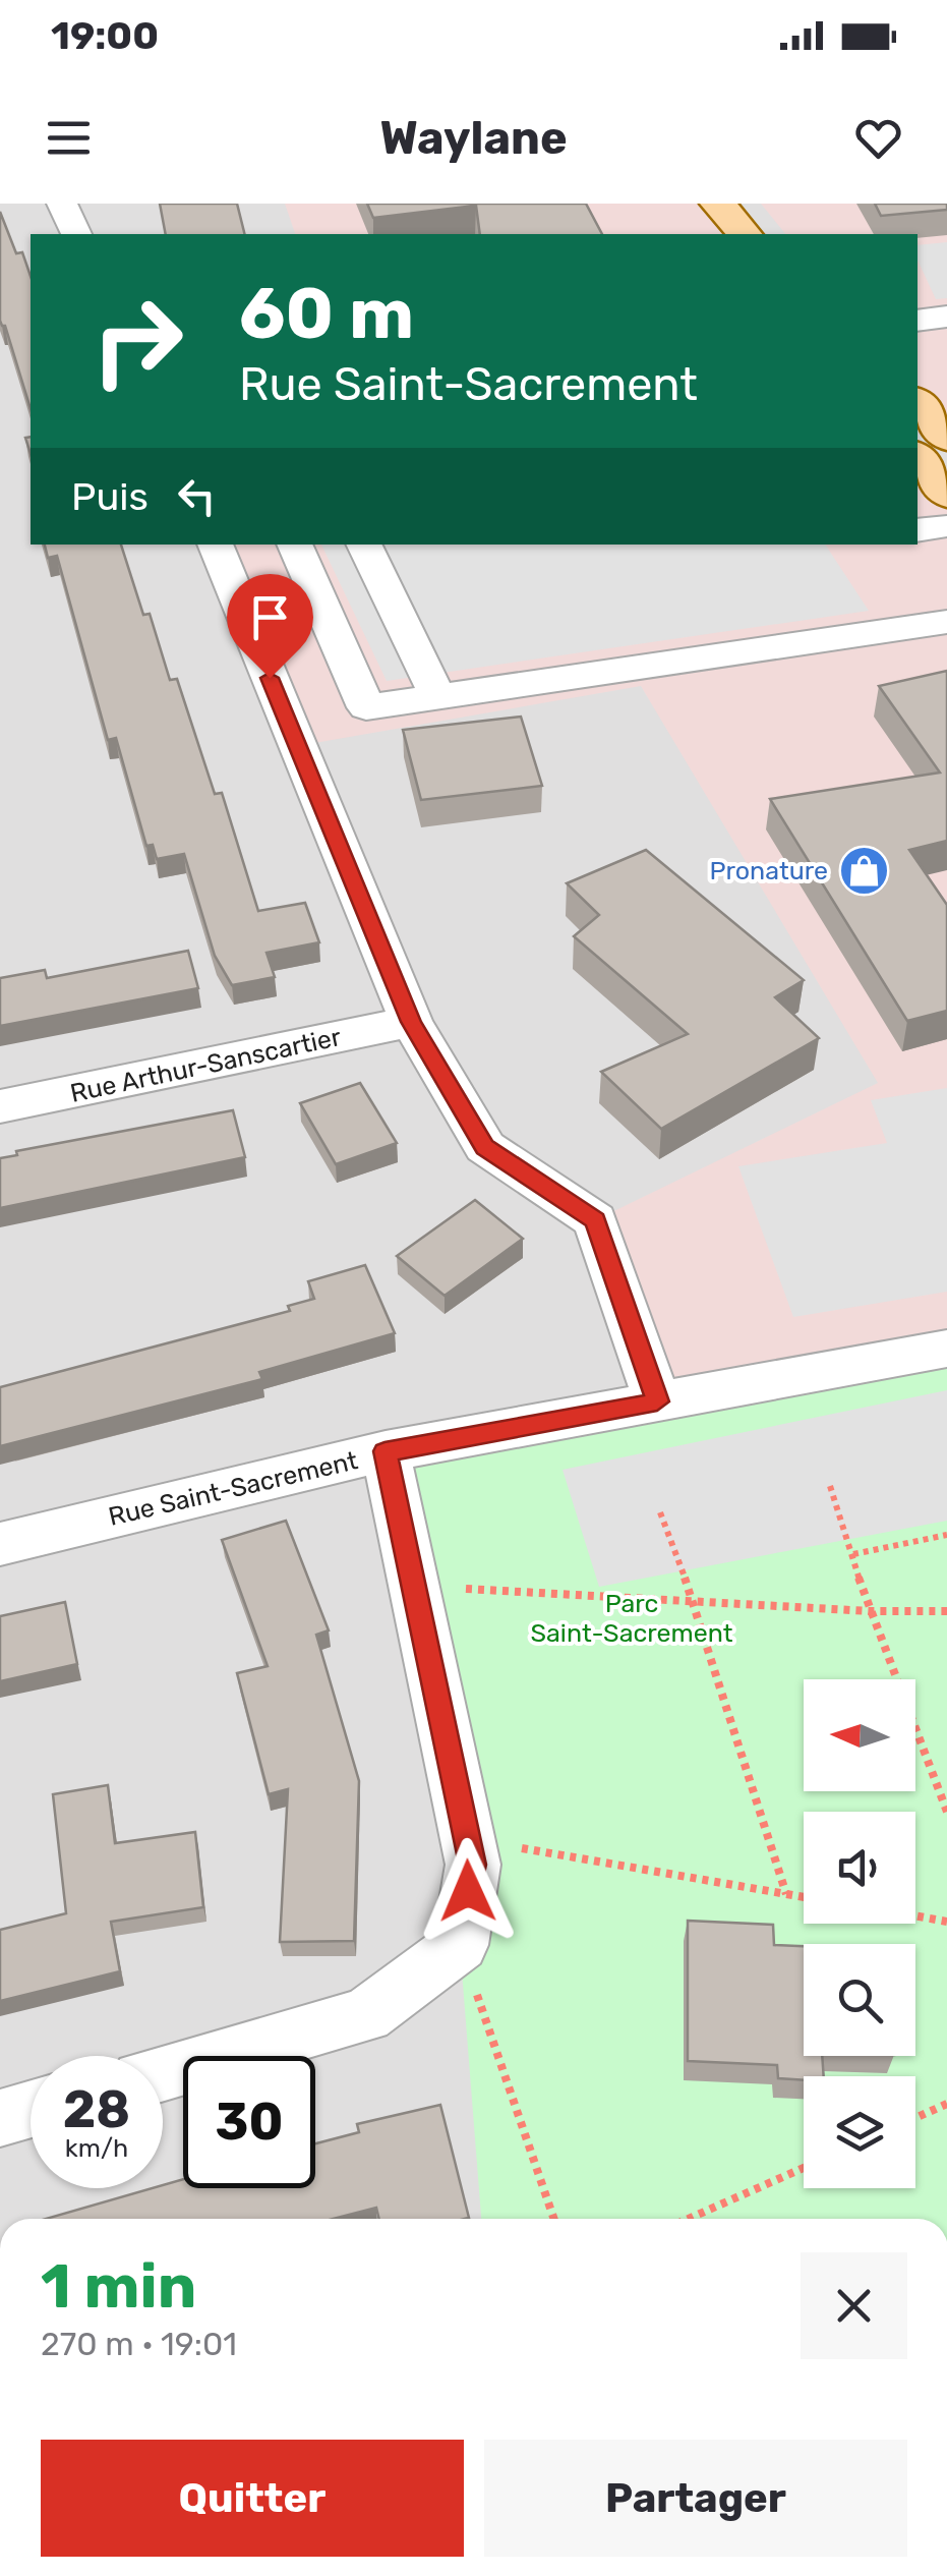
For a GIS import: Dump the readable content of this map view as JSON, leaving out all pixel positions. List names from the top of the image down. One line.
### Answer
{"streets":{"street":["Rue Arthur-Sanscartier","Rue Saint-Sacrement"]},"parks":["Parc Saint-Sacrement"],"places":{"shop":["Pronature"]},"north":"left","page":{"status":"19:00","header":"Waylane","turn":["60 m","Rue Saint-Sacrement"],"then":"Puis","speed":"28 km/h","limit":"30","heading":["1 min","270 m · 19:01"],"buttons":["Quitter","Partager"]}}
